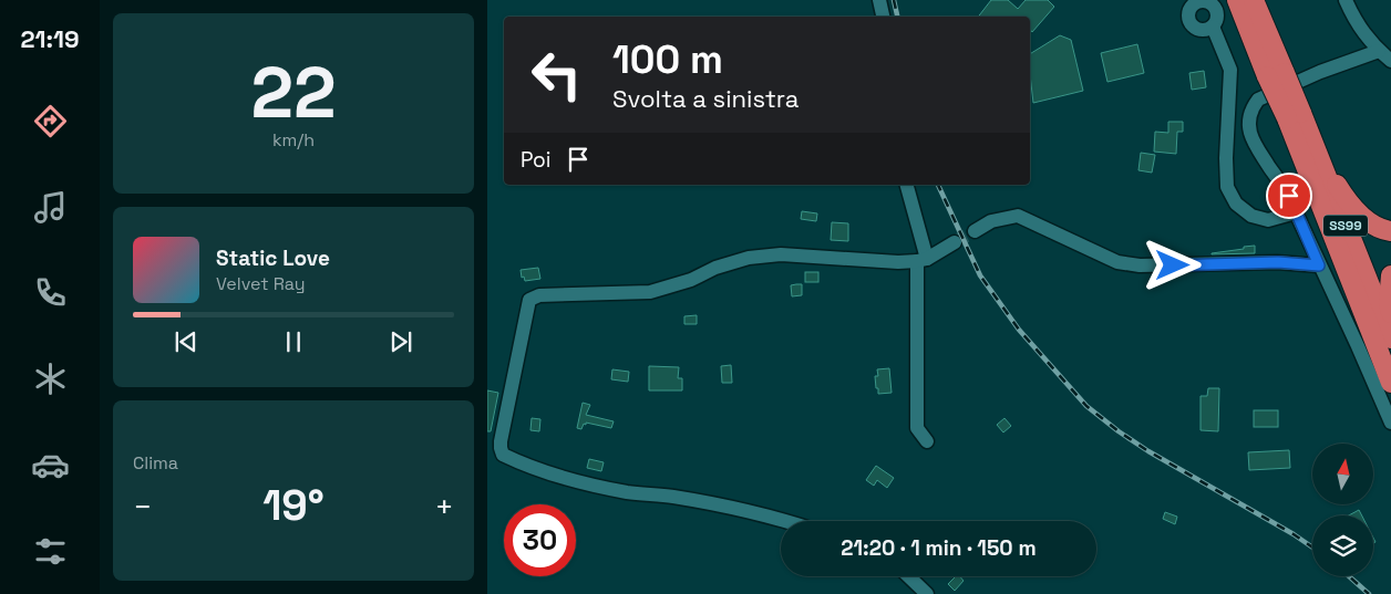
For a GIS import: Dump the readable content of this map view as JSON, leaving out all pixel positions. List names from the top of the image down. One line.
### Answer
{"streets":{"highway":["SS99"]},"north":"top","page":{"tabs":"21:19","tile":[["22","km/h"],"Clima"],"turn":["100 m","Svolta a sinistra"],"then":"Poi","song":["Static Love","Velvet Ray"],"heat":["−","19°","+"],"limit":"30","trip":"21:20 · 1 min · 150 m"}}
